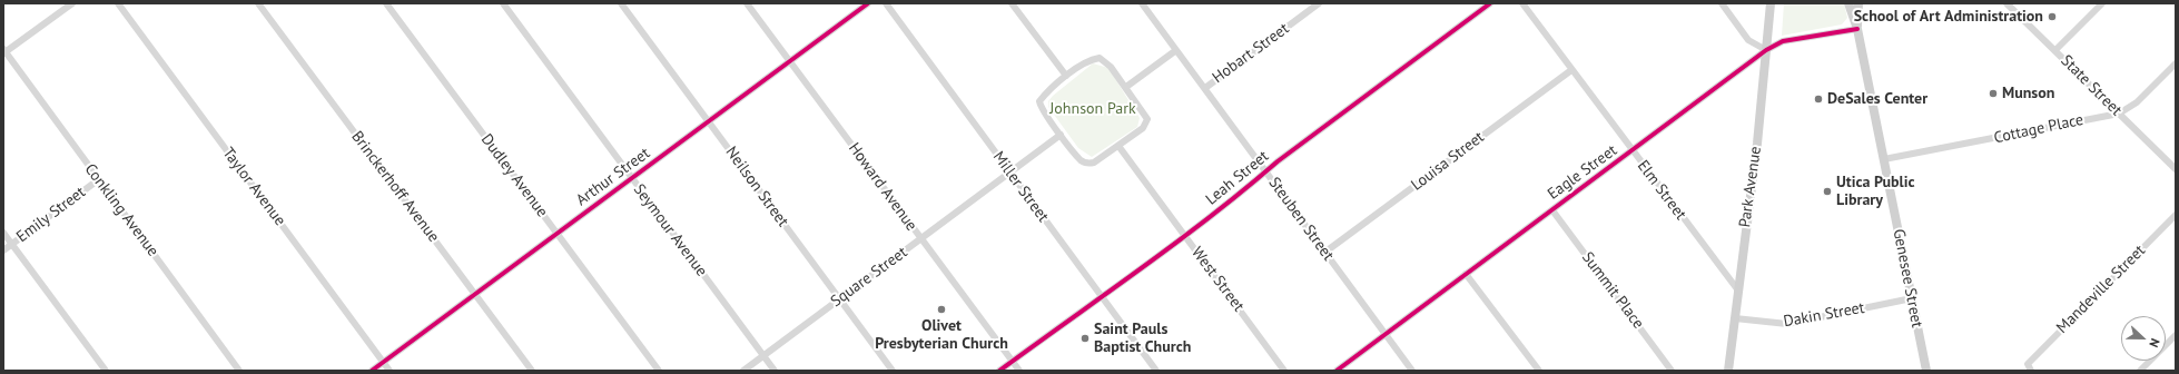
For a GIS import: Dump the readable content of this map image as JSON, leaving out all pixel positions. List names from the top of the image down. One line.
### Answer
{"streets":{"main road":["Park Avenue","Genesee Street"],"street":["Hobart Street","State Street","Cottage Place","Louisa Street","Eagle Street","Dudley Avenue","Arthur Street","Leah Street","Taylor Avenue","Brinckerhoff Avenue","Neilson Street","Howard Avenue","Miller Street","Elm Street","Conkling Avenue","Emily Street","Steuben Street","Seymour Avenue","Square Street","West Street","Mandeville Street","Summit Place","Dakin Street"]},"crossings":[["Hobart Street","Steuben Street"],["State Street","Cottage Place"],["Cottage Place","Genesee Street"],["Louisa Street","Elm Street"],["Louisa Street","Steuben Street"],["Eagle Street","Park Avenue"],["Eagle Street","Elm Street"],["Eagle Street","Steuben Street"],["Eagle Street","Genesee Street"],["Eagle Street","Summit Place"],["Dudley Avenue","Arthur Street"],["Arthur Street","Taylor Avenue"],["Arthur Street","Brinckerhoff Avenue"],["Arthur Street","Neilson Street"],["Arthur Street","Howard Avenue"],["Arthur Street","Seymour Avenue"],["Leah Street","Howard Avenue"],["Leah Street","Miller Street"],["Leah Street","Steuben Street"],["Leah Street","West Street"],["Neilson Street","Square Street"],["Howard Avenue","Square Street"],["Miller Street","Square Street"],["Park Avenue","Elm Street"],["Park Avenue","Dakin Street"],["Conkling Avenue","Emily Street"],["Seymour Avenue","Square Street"],["Square Street","West Street"],["Genesee Street","Dakin Street"]],"parks":["Johnson Park"],"places":["School of Art Administration","Munson","DeSales Center","Utica Public Library","Olivet Presbyterian Church","Saint Pauls Baptist Church"],"north":"right"}
